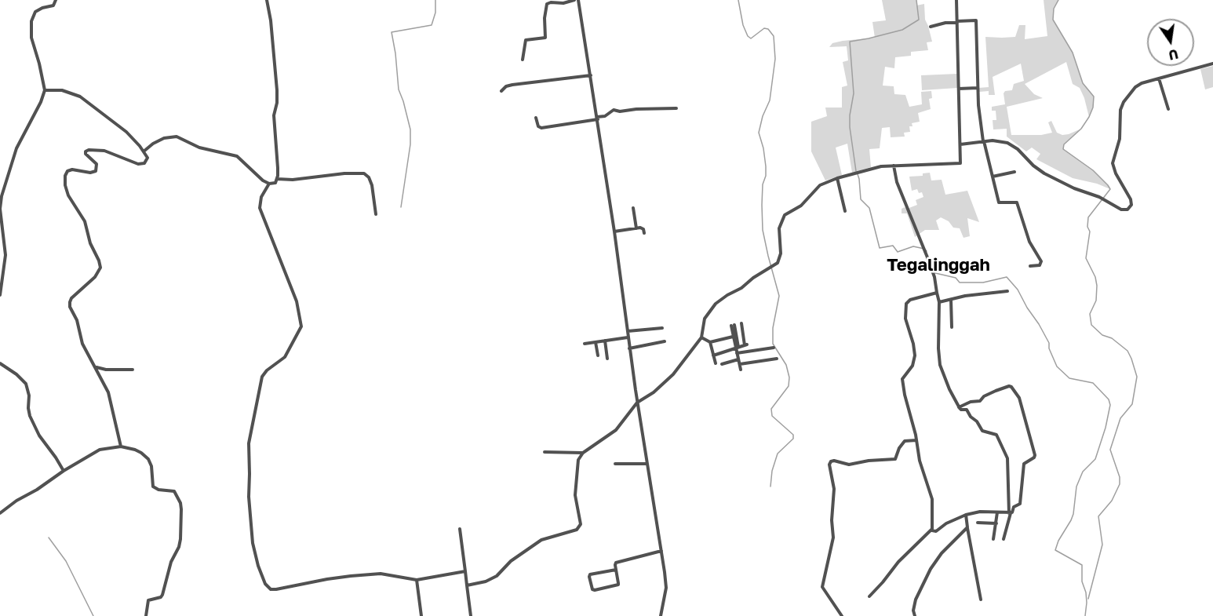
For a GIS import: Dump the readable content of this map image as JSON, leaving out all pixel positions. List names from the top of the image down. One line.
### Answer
{"districts":["Tegalinggah"],"north":"bottom"}
